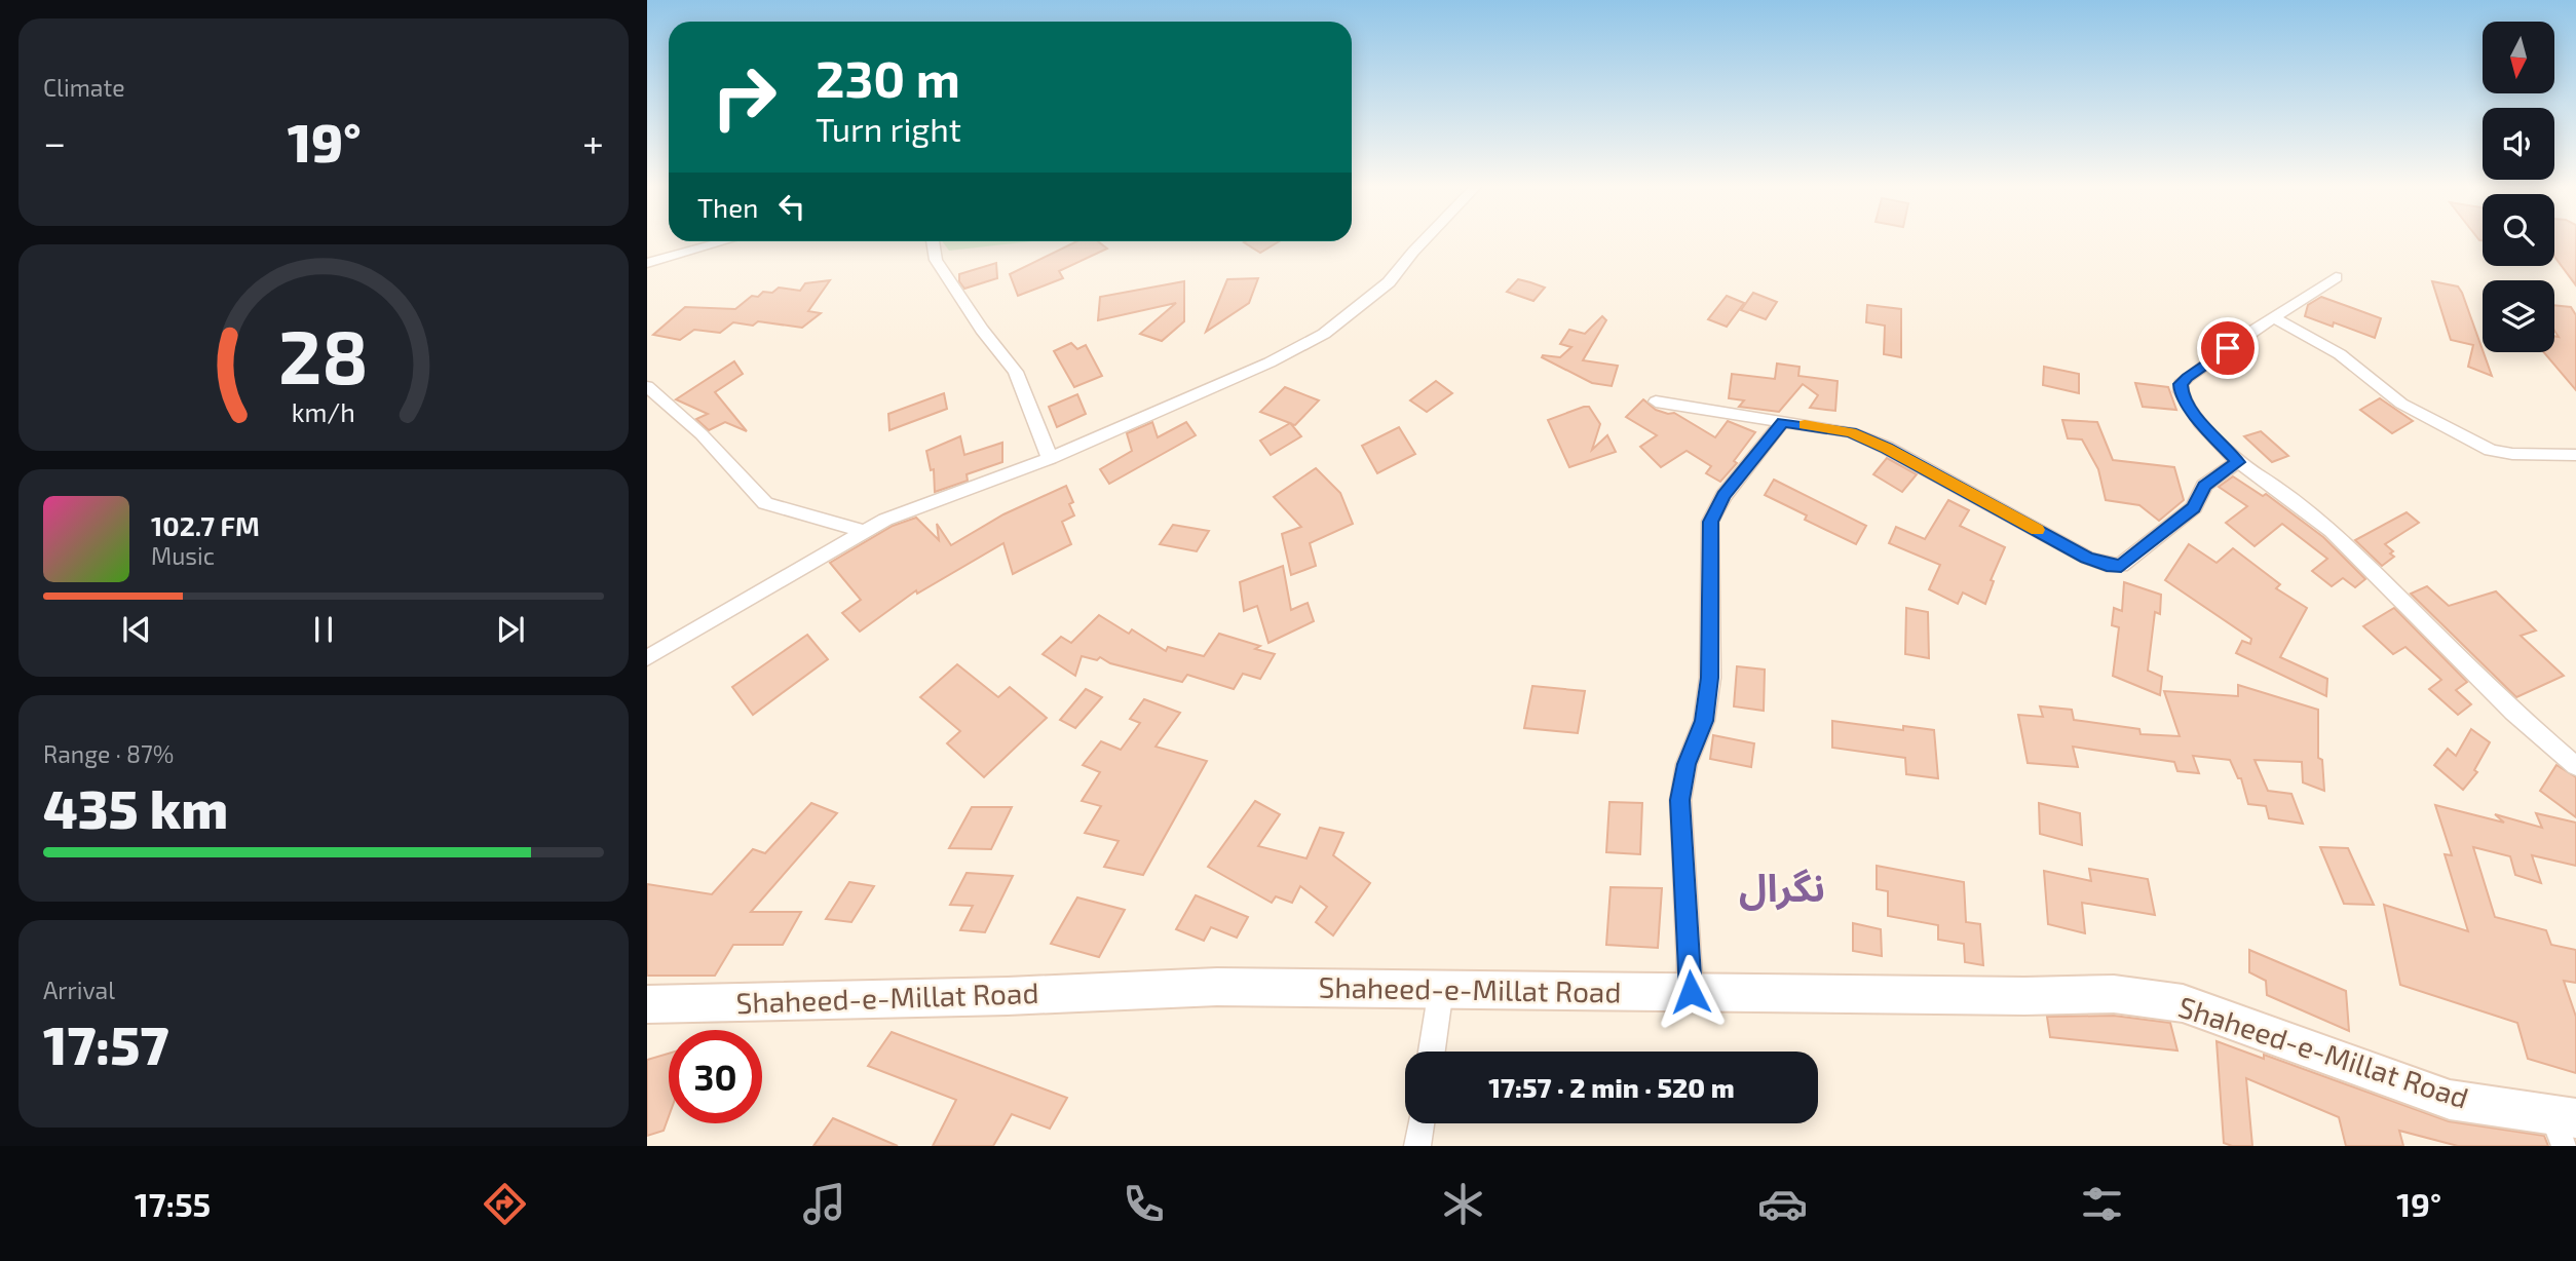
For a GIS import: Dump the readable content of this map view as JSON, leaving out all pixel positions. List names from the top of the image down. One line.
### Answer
{"streets":{"main road":["Shaheed-e-Millat Road"]},"districts":["نگرال"],"north":"bottom","page":{"tile":["Climate",["Range · 87%","435 km"],["Arrival","17:57"]],"turn":["230 m","Turn right"],"heat":["−","19°","+"],"then":"Then","song":["102.7 FM","Music"],"limit":"30","trip":"17:57 · 2 min · 520 m","tabs":["17:55","19°"],"gauge":["28","km/h"]}}
